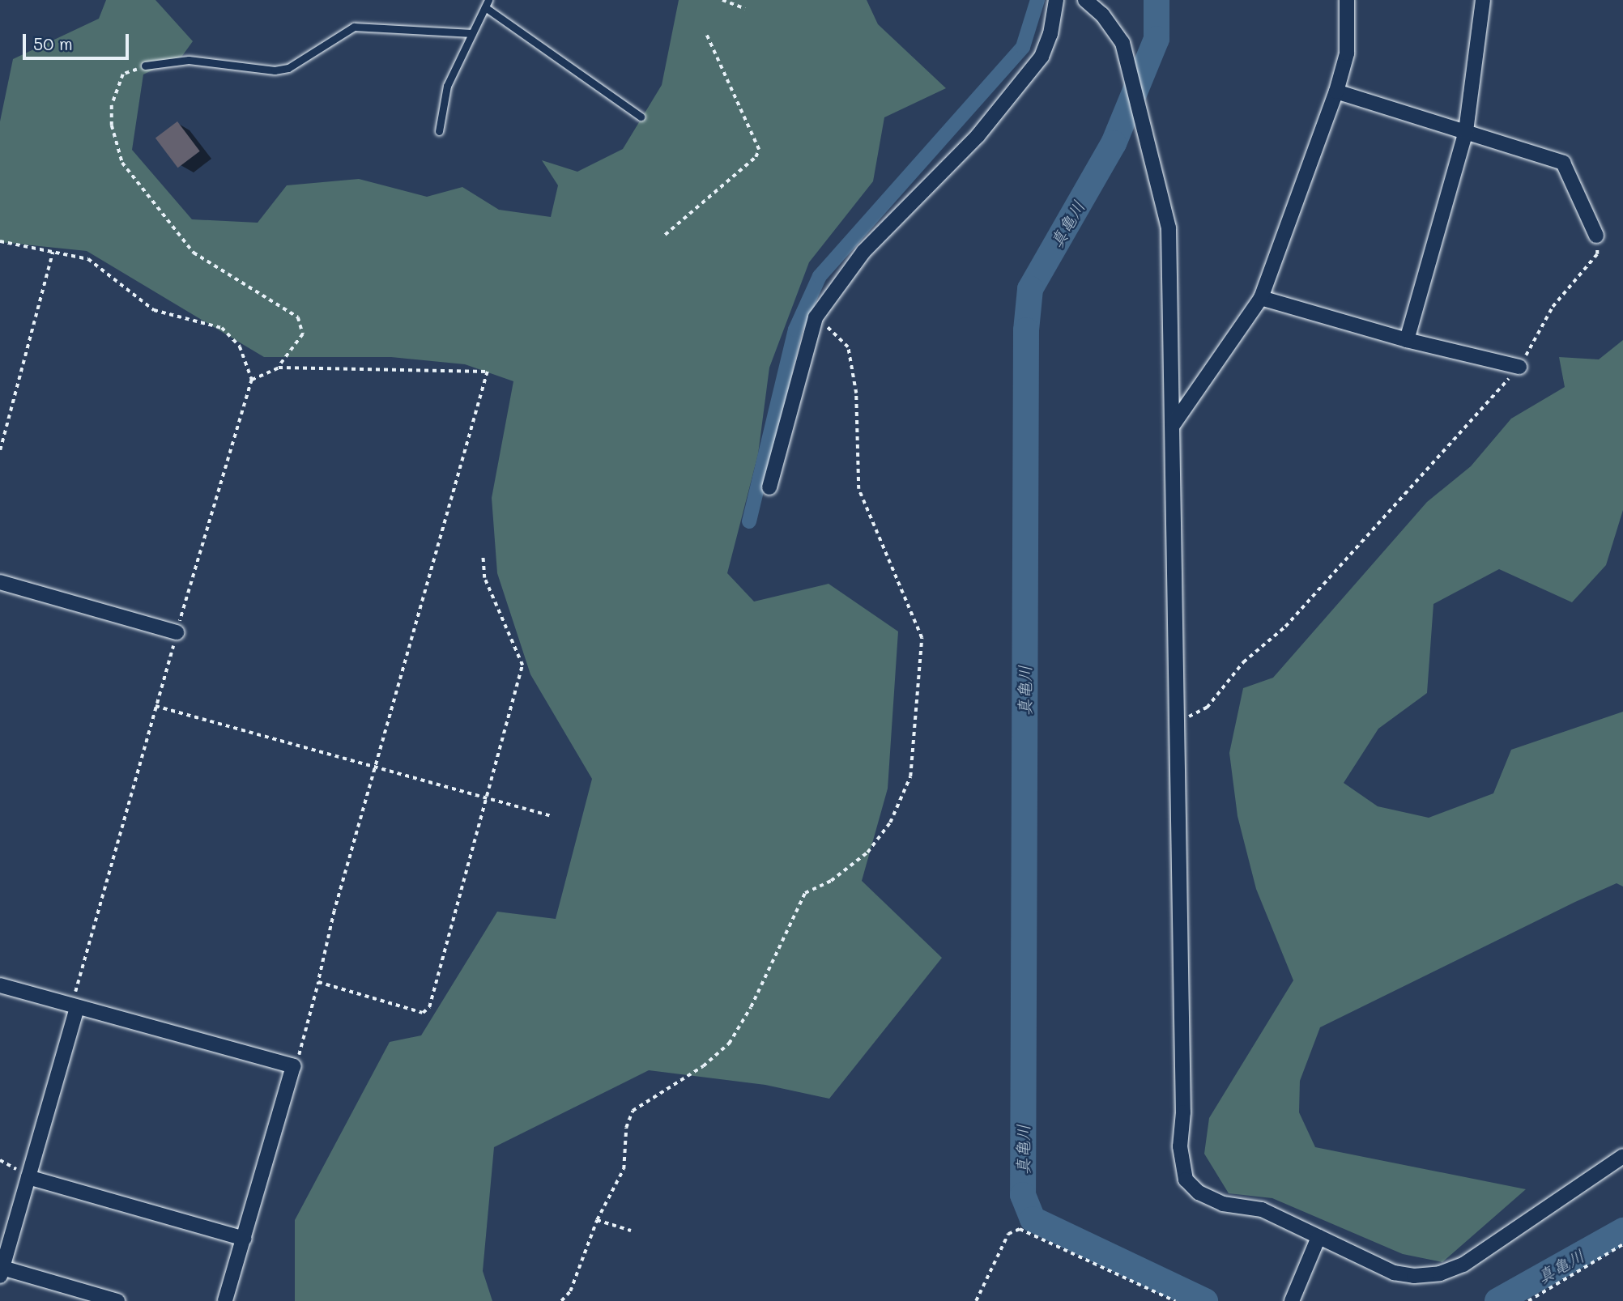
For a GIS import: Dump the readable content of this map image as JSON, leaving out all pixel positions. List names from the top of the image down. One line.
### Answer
{"water":["真亀川"],"scale_bar":"50 m"}
